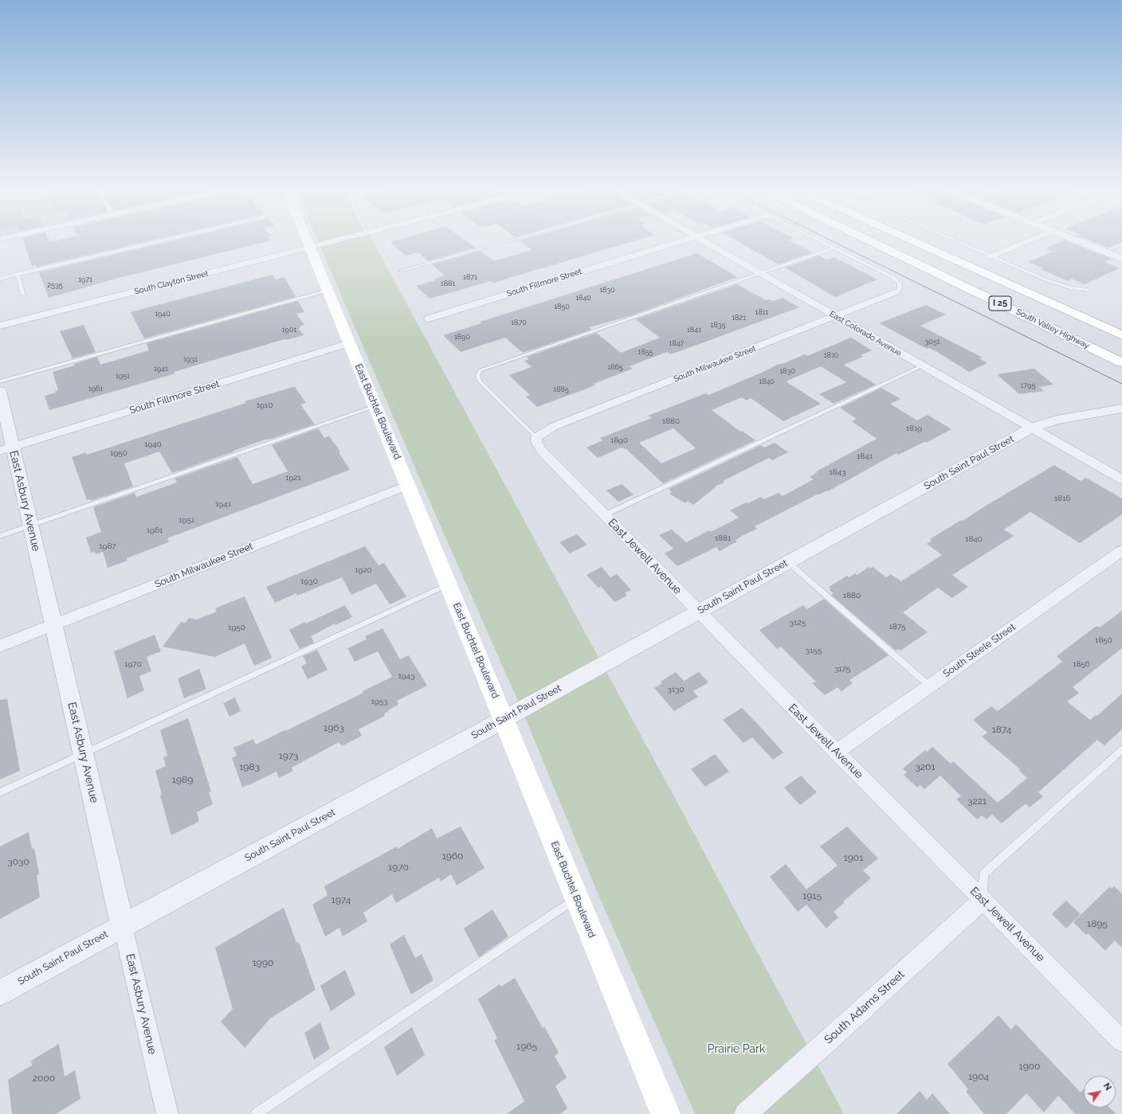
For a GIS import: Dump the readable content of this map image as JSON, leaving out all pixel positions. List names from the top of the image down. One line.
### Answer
{"streets":{"main road":["I 25","South Valley Highway","East Buchtel Boulevard"],"street":["South Clayton Street","South Fillmore Street","East Colorado Avenue","South Milwaukee Street","South Saint Paul Street","East Asbury Avenue","East Jewell Avenue","South Steele Street","South Adams Street"]},"crossings":[["South Clayton Street","East Buchtel Boulevard"],["South Fillmore Street","East Buchtel Boulevard"],["South Fillmore Street","East Asbury Avenue"],["East Colorado Avenue","South Milwaukee Street"],["East Colorado Avenue","South Saint Paul Street"],["South Milwaukee Street","East Buchtel Boulevard"],["South Milwaukee Street","East Asbury Avenue"],["South Milwaukee Street","East Jewell Avenue"],["East Buchtel Boulevard","South Saint Paul Street"],["South Saint Paul Street","East Asbury Avenue"],["South Saint Paul Street","East Jewell Avenue"],["East Jewell Avenue","South Steele Street"],["East Jewell Avenue","South Adams Street"]],"parks":["Prairie Park"],"house_numbers":["1871","1971","1881","2535","1830","1840","1850","1811","1940","1821","1870","1835","1901","1841","1890","3051","1847","1855","1810","1931","1865","1941","1830","1951","1840","1795","1961","1885","1910","1880","1819","1890","1940","1950","1841","1843","1921","1816","1941","1951","1961","1881","1840","1987","1920","1930","1880","3125","1875","1950","1850","3155","1970","1856","3175","1943","3130","1953","1963","1874","1973","1983","3201","1989","3221","1960","1901","3030","1970","1915","1974","1895","1990","1965","1900","1904","2000"],"north":"top right"}
